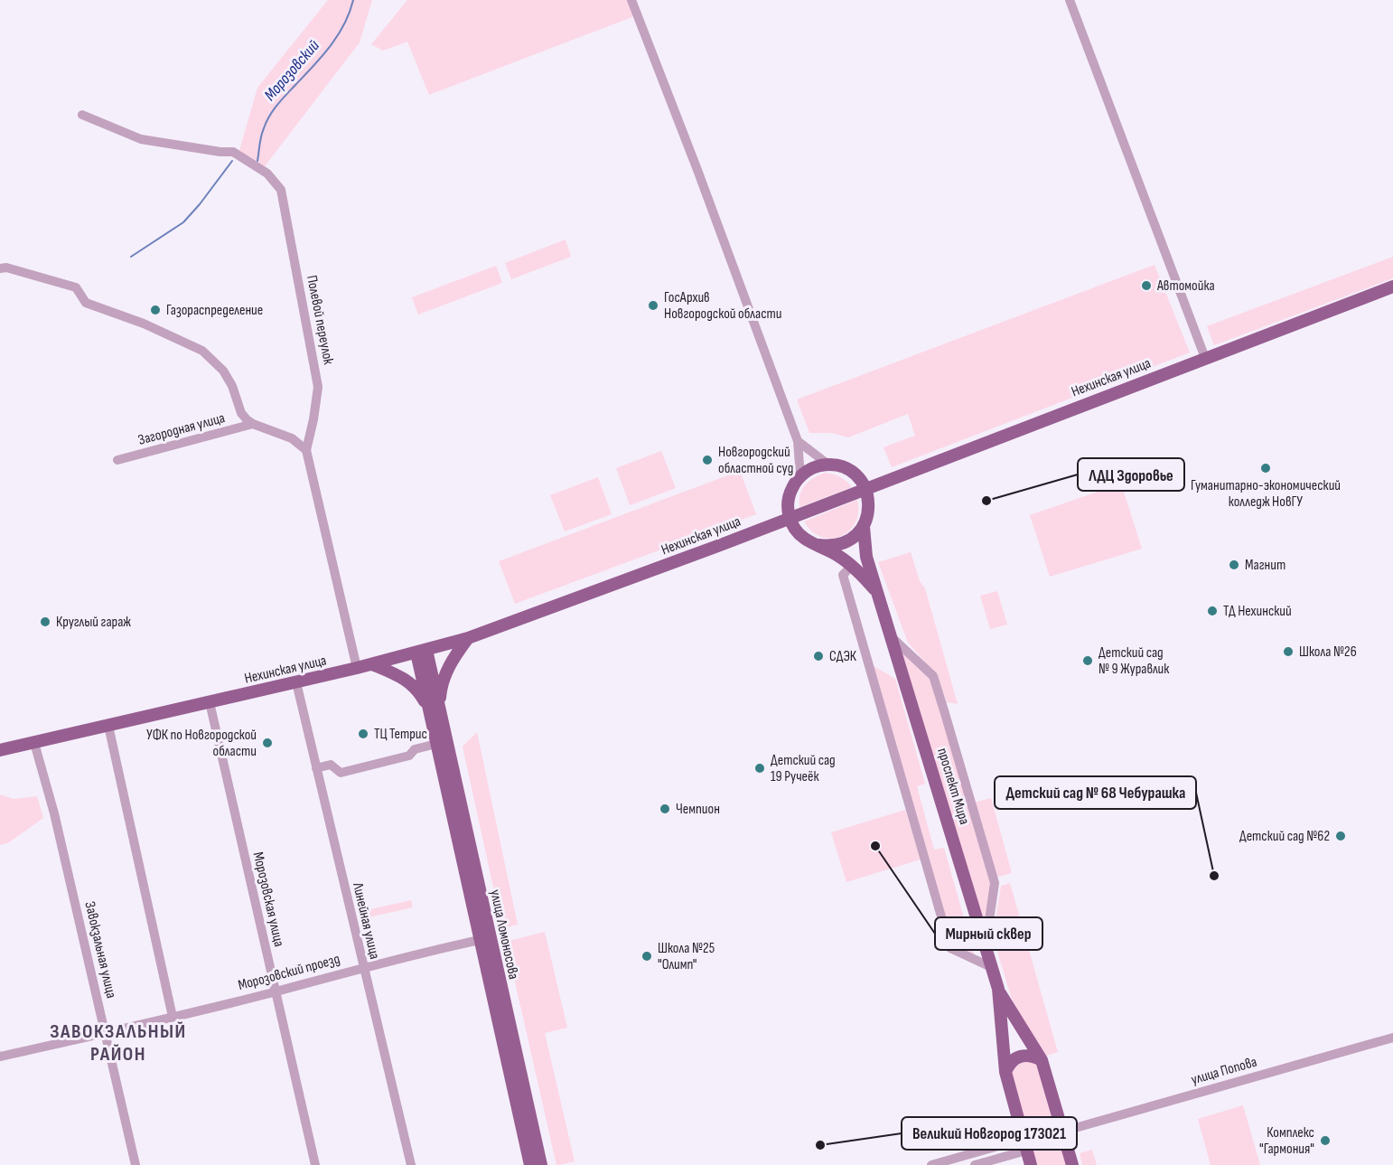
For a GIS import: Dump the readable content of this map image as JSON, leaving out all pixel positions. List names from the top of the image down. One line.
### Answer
{"streets":{"main road":["Нехинская улица","проспект Мира","улица Ломоносова"],"street":["Полевой переулок","Загородная улица","Морозовская улица","Линейная улица","Завокзальная улица","Морозовский проезд","улица Попова"]},"crossings":[["Полевой переулок","Нехинская улица"],["Нехинская улица","проспект Мира"],["Нехинская улица","Морозовская улица"],["Нехинская улица","Линейная улица"],["Нехинская улица","улица Ломоносова"],["Нехинская улица","Завокзальная улица"],["проспект Мира","улица Попова"],["Морозовская улица","Морозовский проезд"],["Линейная улица","Морозовский проезд"],["улица Ломоносова","Морозовский проезд"],["Завокзальная улица","Морозовский проезд"]],"districts":["ЗАВОКЗАЛЬНЫЙ РАЙОН"],"water":["Морозовский"],"places":["Автомойка","ГосАрхив Новгородской области","Газораспределение","Новгородский областной суд","Гуманитарно-экономический колледж НовГУ","ЛДЦ Здоровье","Магнит","ТД Нехинский","Круглый гараж","Школа №26","СДЭК","Детский сад № 9 Журавлик","ТЦ Тетрис","УФК по Новгородской области","Детский сад 19 Ручеёк","Чемпион","Детский сад №62","Мирный сквер","Детский сад № 68 Чебурашка","Школа №25 \"Олимп\"","Комплекс \"Гармония\"","Великий Новгород 173021"]}
